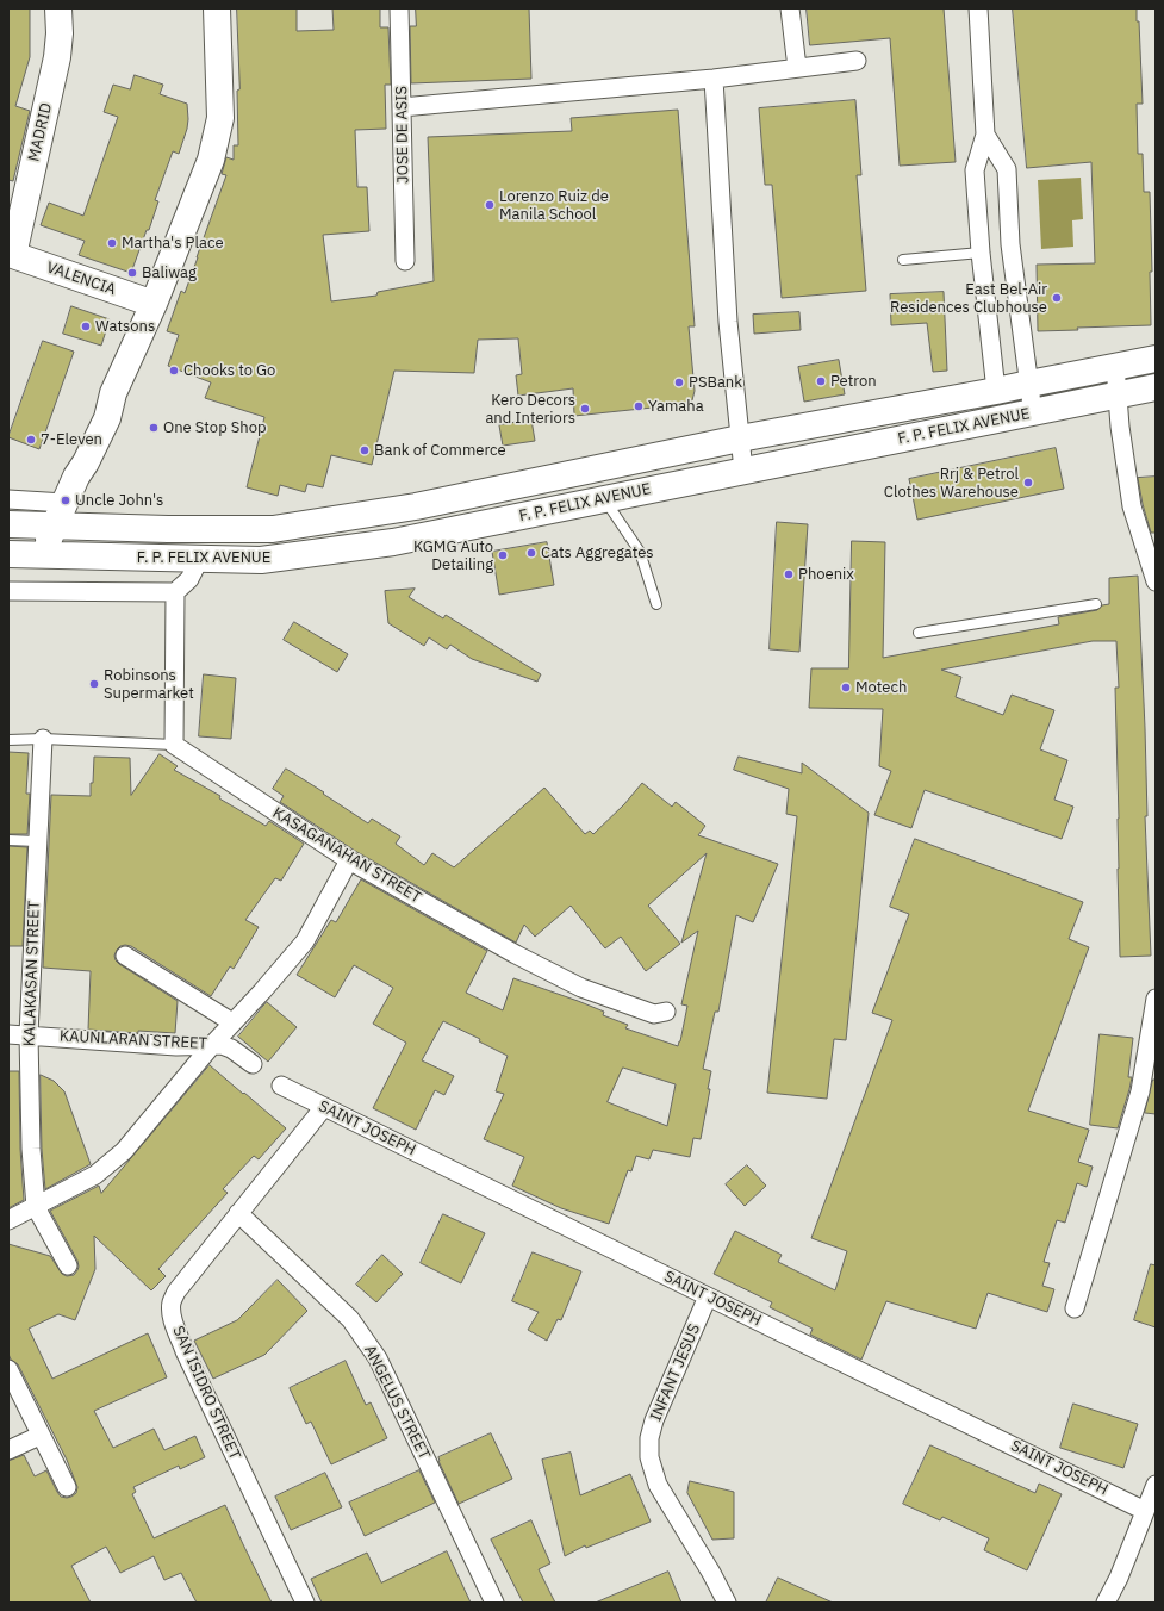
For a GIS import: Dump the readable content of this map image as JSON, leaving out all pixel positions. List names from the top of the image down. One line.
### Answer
{"streets":{"main road":["MADRID","VALENCIA","F. P. FELIX AVENUE"],"street":["JOSE DE ASIS","KASAGANAHAN STREET","KALAKASAN STREET","KAUNLARAN STREET","SAINT JOSEPH","INFANT JESUS","SAN ISIDRO STREET","ANGELUS STREET"]},"crossings":[["MADRID","VALENCIA"],["KALAKASAN STREET","KAUNLARAN STREET"],["SAINT JOSEPH","INFANT JESUS"],["SAINT JOSEPH","SAN ISIDRO STREET"],["SAN ISIDRO STREET","ANGELUS STREET"]],"places":["Lorenzo Ruiz de Manila School","Martha's Place","Baliwag","East Bel-Air Residences Clubhouse","Watsons","Chooks to Go","Petron","PSBank","Yamaha","Kero Decors and Interiors","One Stop Shop","7-Eleven","Bank of Commerce","Rrj & Petrol Clothes Warehouse","Uncle John's","Cats Aggregates","KGMG Auto Detailing","Phoenix","Robinsons Supermarket","Motech"]}
